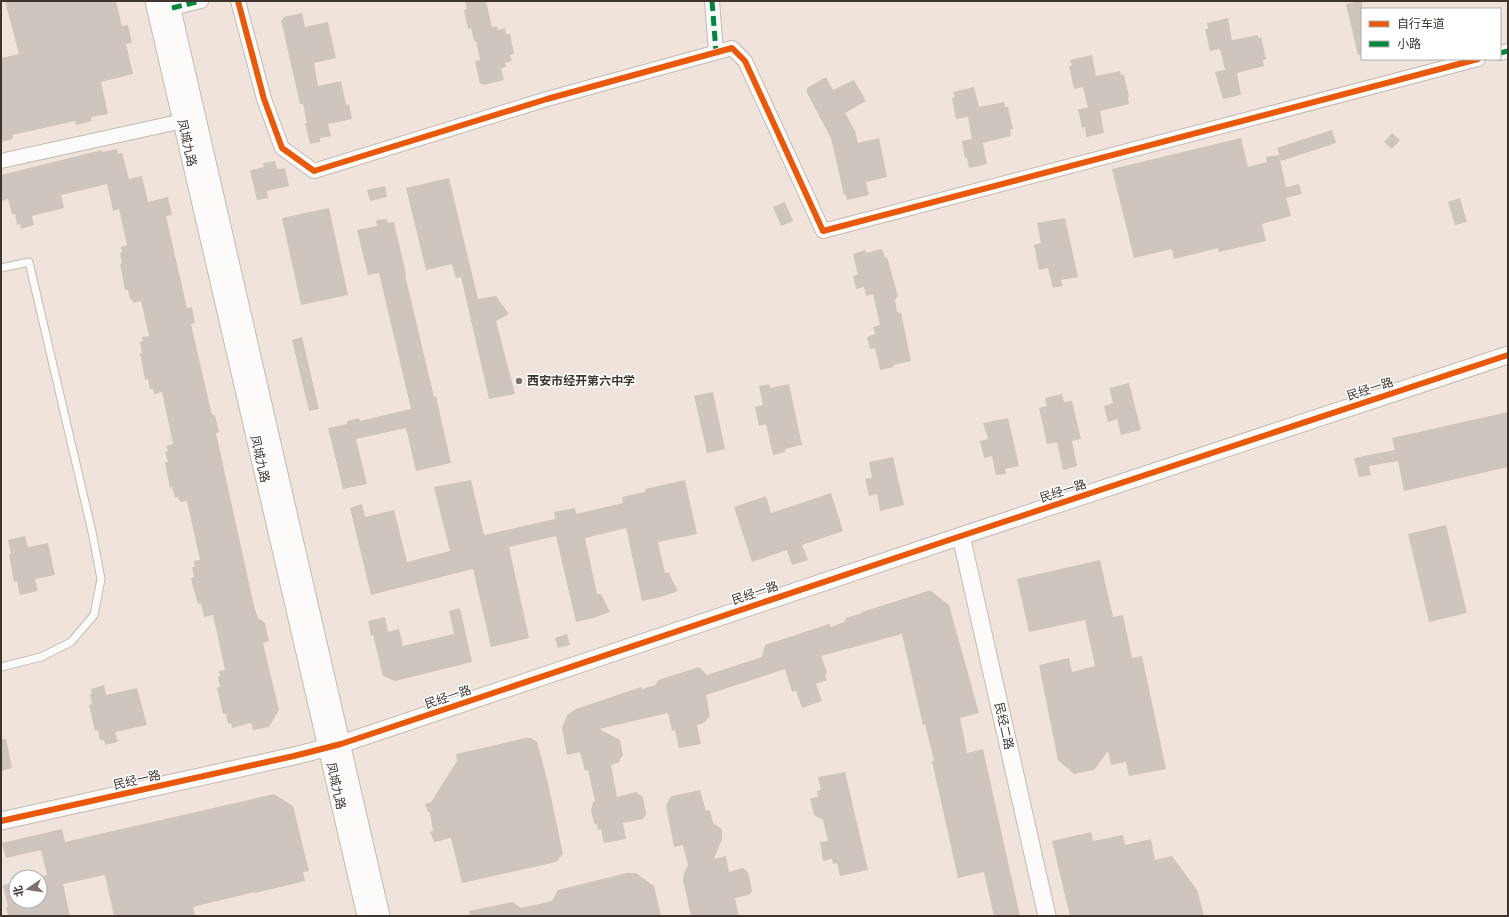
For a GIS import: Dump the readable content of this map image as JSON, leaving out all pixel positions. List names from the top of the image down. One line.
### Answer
{"streets":{"street":["凤城九路","民经一路","民经二路"]},"crossings":[["凤城九路","民经一路"],["民经一路","民经二路"]],"places":["西安市经开第六中学"],"legend":["自行车道","小路"],"north":"left"}
